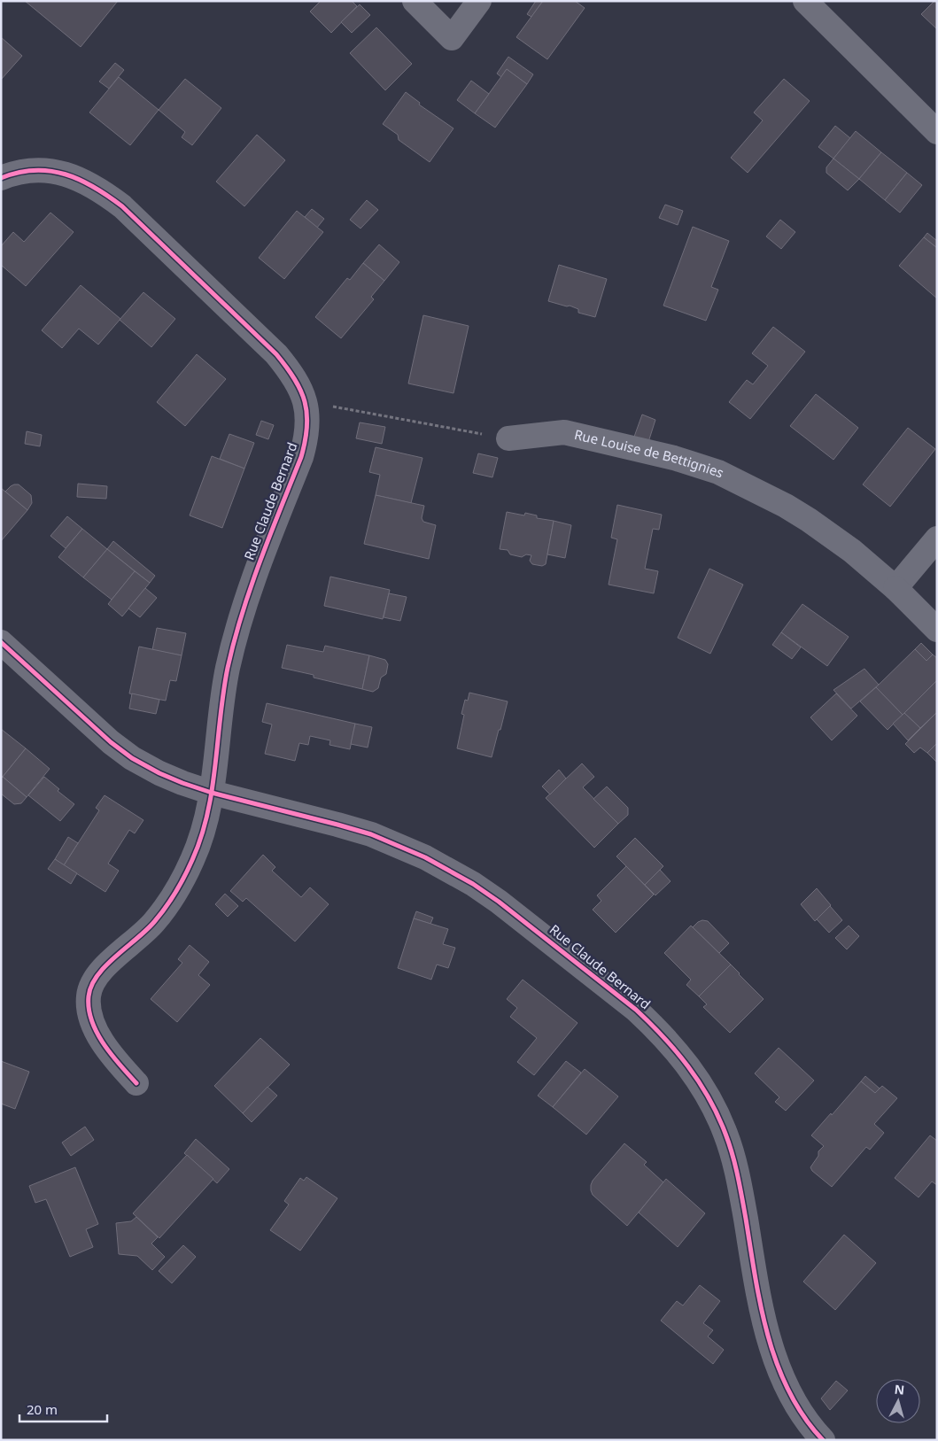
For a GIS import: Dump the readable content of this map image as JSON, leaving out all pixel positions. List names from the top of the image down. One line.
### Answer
{"streets":{"street":["Rue Louise de Bettignies","Rue Claude Bernard"]},"scale_bar":"20 m","north":"top"}
